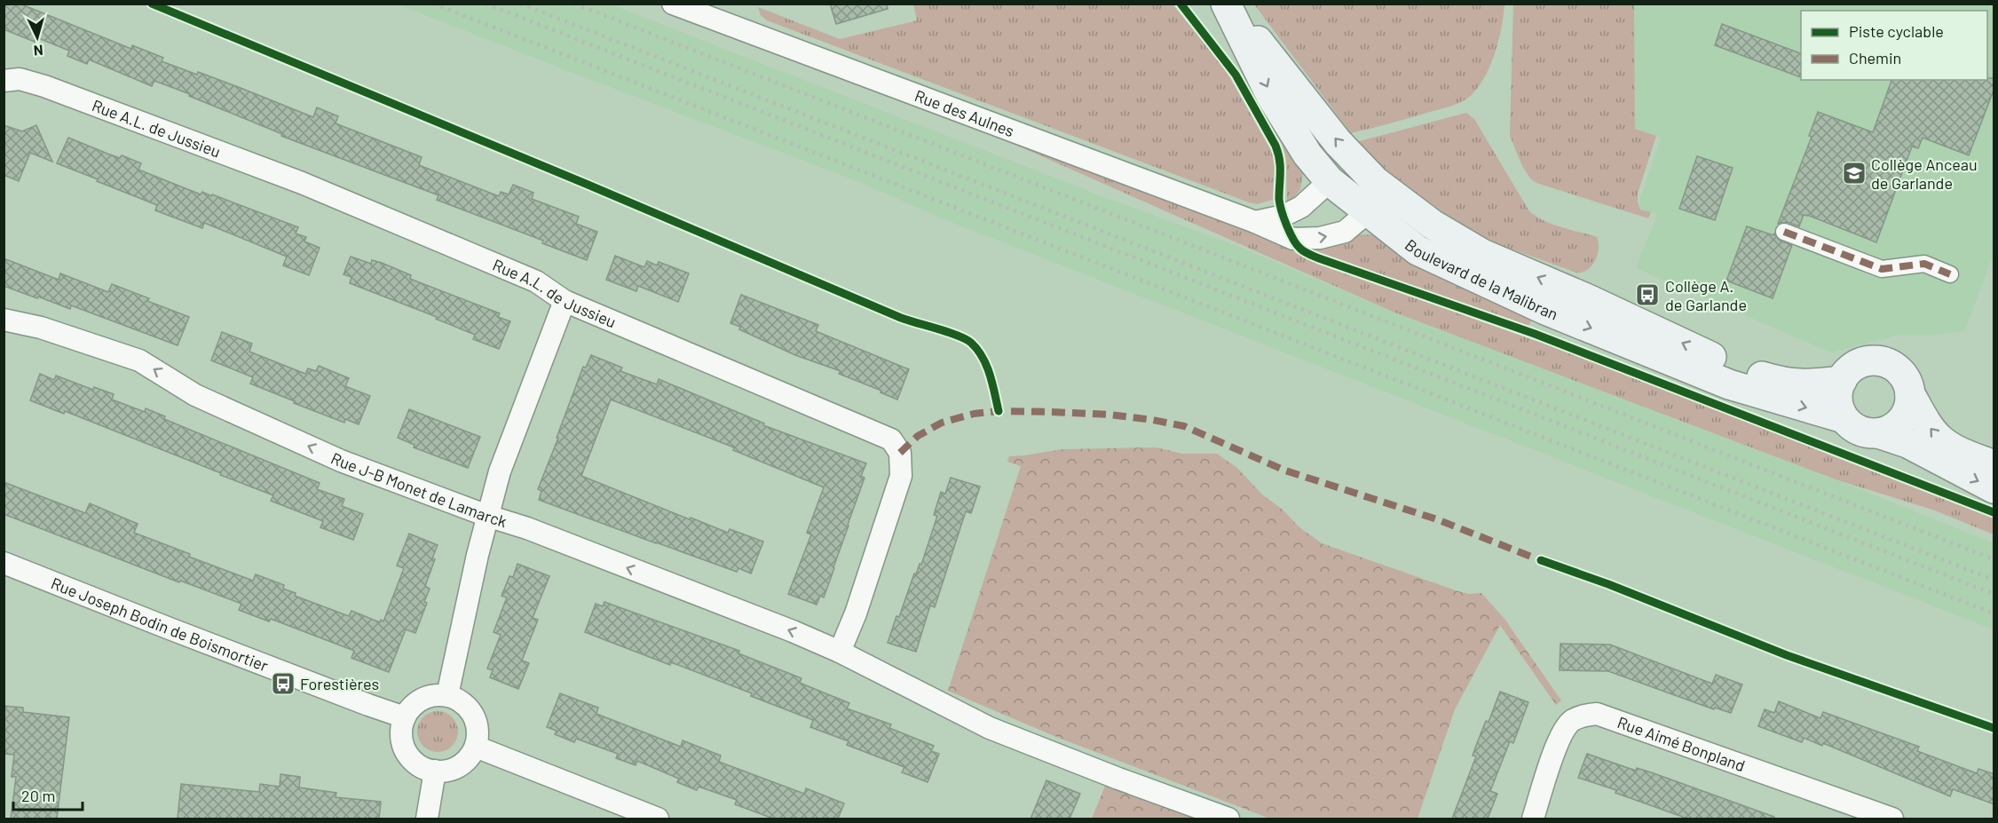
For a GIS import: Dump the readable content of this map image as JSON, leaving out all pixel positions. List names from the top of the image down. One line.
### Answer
{"streets":{"main road":["Boulevard de la Malibran"],"street":["Rue des Aulnes","Rue A.L. de Jussieu","Rue J-B Monet de Lamarck","Rue Joseph Bodin de Boismortier","Rue Aimé Bonpland"]},"crossings":[["Rue des Aulnes","Boulevard de la Malibran"],["Rue A.L. de Jussieu","Rue J-B Monet de Lamarck"]],"one_way":["Rue J-B Monet de Lamarck"],"places":{"school or university":["Collège Anceau de Garlande"],"bus stop":["Collège A. de Garlande","Forestières"]},"legend":["Piste cyclable","Chemin"],"scale_bar":"20 m","north":"bottom"}
